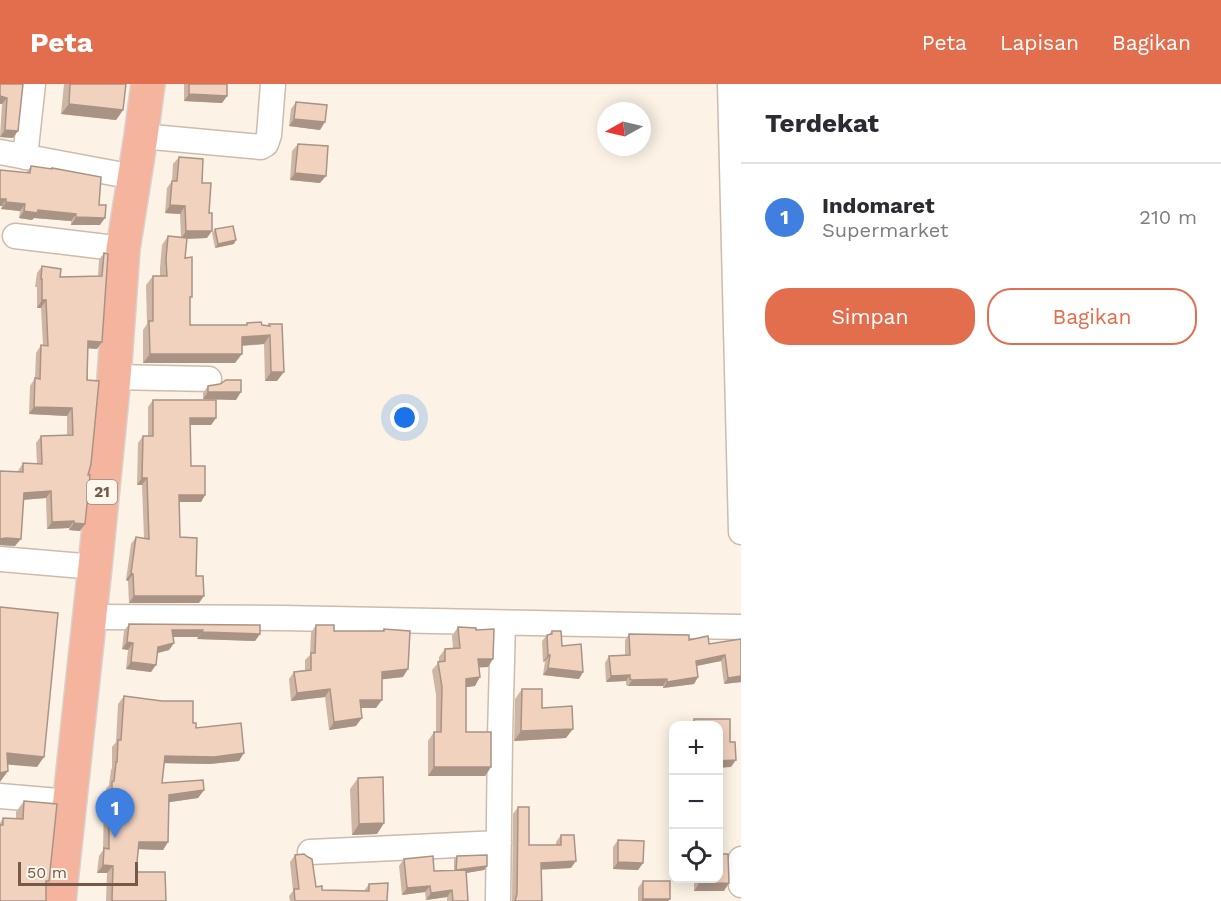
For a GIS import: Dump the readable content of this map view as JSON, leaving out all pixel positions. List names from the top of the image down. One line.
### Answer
{"streets":{"highway":["21"]},"scale_bar":"50 m","north":"left","page":{"header":"Peta","nav":["Peta","Lapisan","Bagikan"],"heading":"Terdekat","list":[{"mark":"1","name":"Indomaret","note":"Supermarket","value":"210 m"}],"buttons":["Simpan","Bagikan"],"map_buttons":["+","−"],"pins":"1","scale":"50 m"}}
